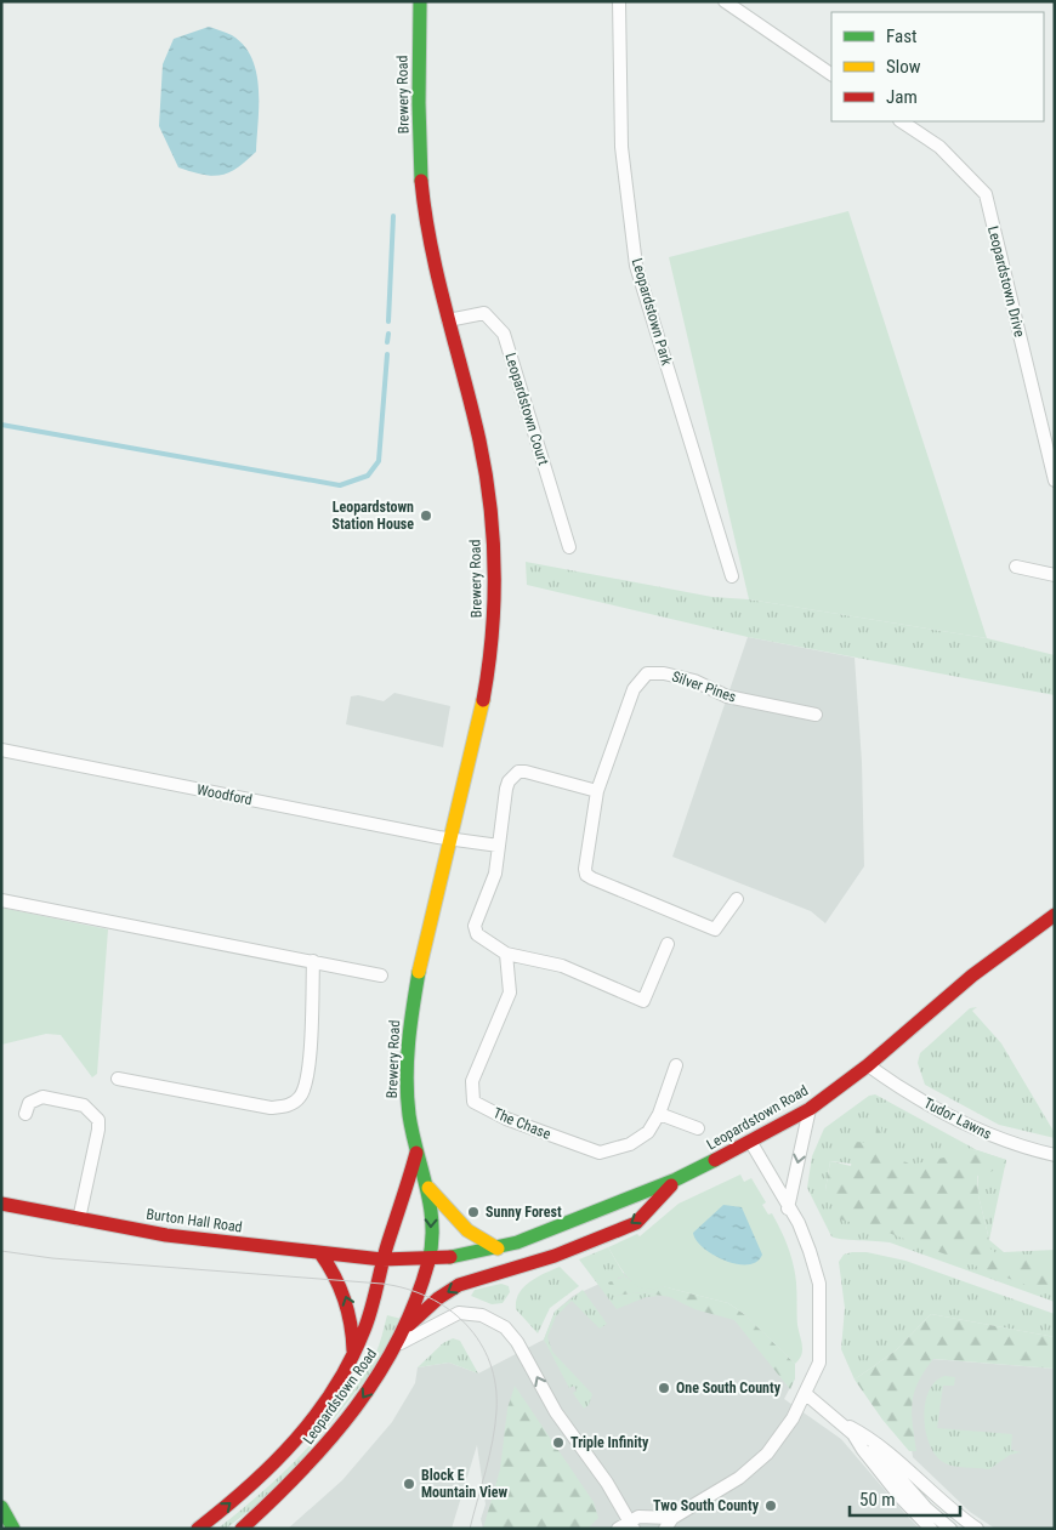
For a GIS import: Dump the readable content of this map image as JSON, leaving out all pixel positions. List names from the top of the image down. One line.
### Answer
{"streets":{"main road":["Brewery Road","Leopardstown Road","Burton Hall Road"],"street":["Leopardstown Drive","Leopardstown Park","Leopardstown Court","Silver Pines","Woodford","Tudor Lawns","The Chase"]},"crossings":[["Brewery Road","Leopardstown Court"],["Brewery Road","Woodford"],["Brewery Road","Leopardstown Road"],["Brewery Road","Burton Hall Road"],["Leopardstown Road","Tudor Lawns"],["Leopardstown Road","Burton Hall Road"]],"places":["Leopardstown Station House","Sunny Forest","One South County","Triple Infinity","Block E Mountain View","Two South County"],"legend":["Fast","Slow","Jam"],"scale_bar":"50 m"}
